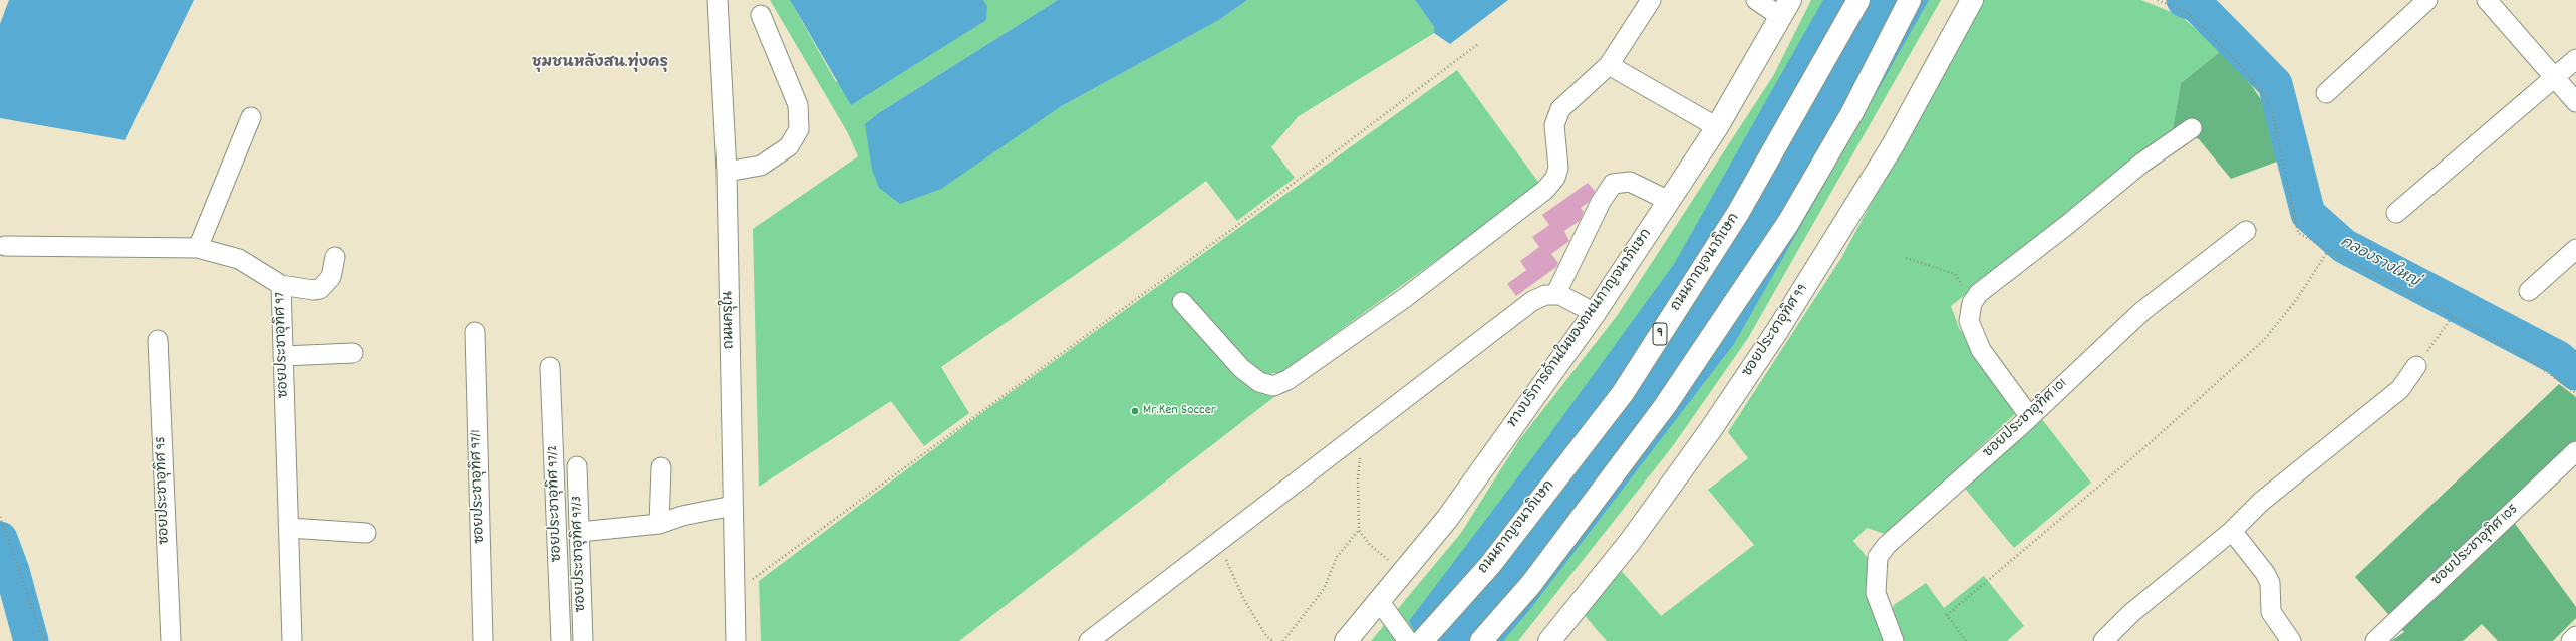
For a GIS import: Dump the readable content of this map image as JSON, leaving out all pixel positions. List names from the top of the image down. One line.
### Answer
{"streets":{"main road":["ถนนกาญจนาภิเษก","ทางบริการด้านในของถนนกาญจนาภิเษก","ซอยประชาอุทิศ 99","9"],"street":["ถนนครุใน","ซอยประชาอุทิศ 97","ซอยประชาอุทิศ 101","ซอยประชาอุทิศ 97/1","ซอยประชาอุทิศ 95","ซอยประชาอุทิศ 97/2","ซอยประชาอุทิศ 105","ซอยประชาอุทิศ 97/3"]},"districts":["ชุมชนหลังสน.ทุ่งครุ"],"water":["คลองรางใหญ่"],"places":["Mr.Ken Soccer"]}
